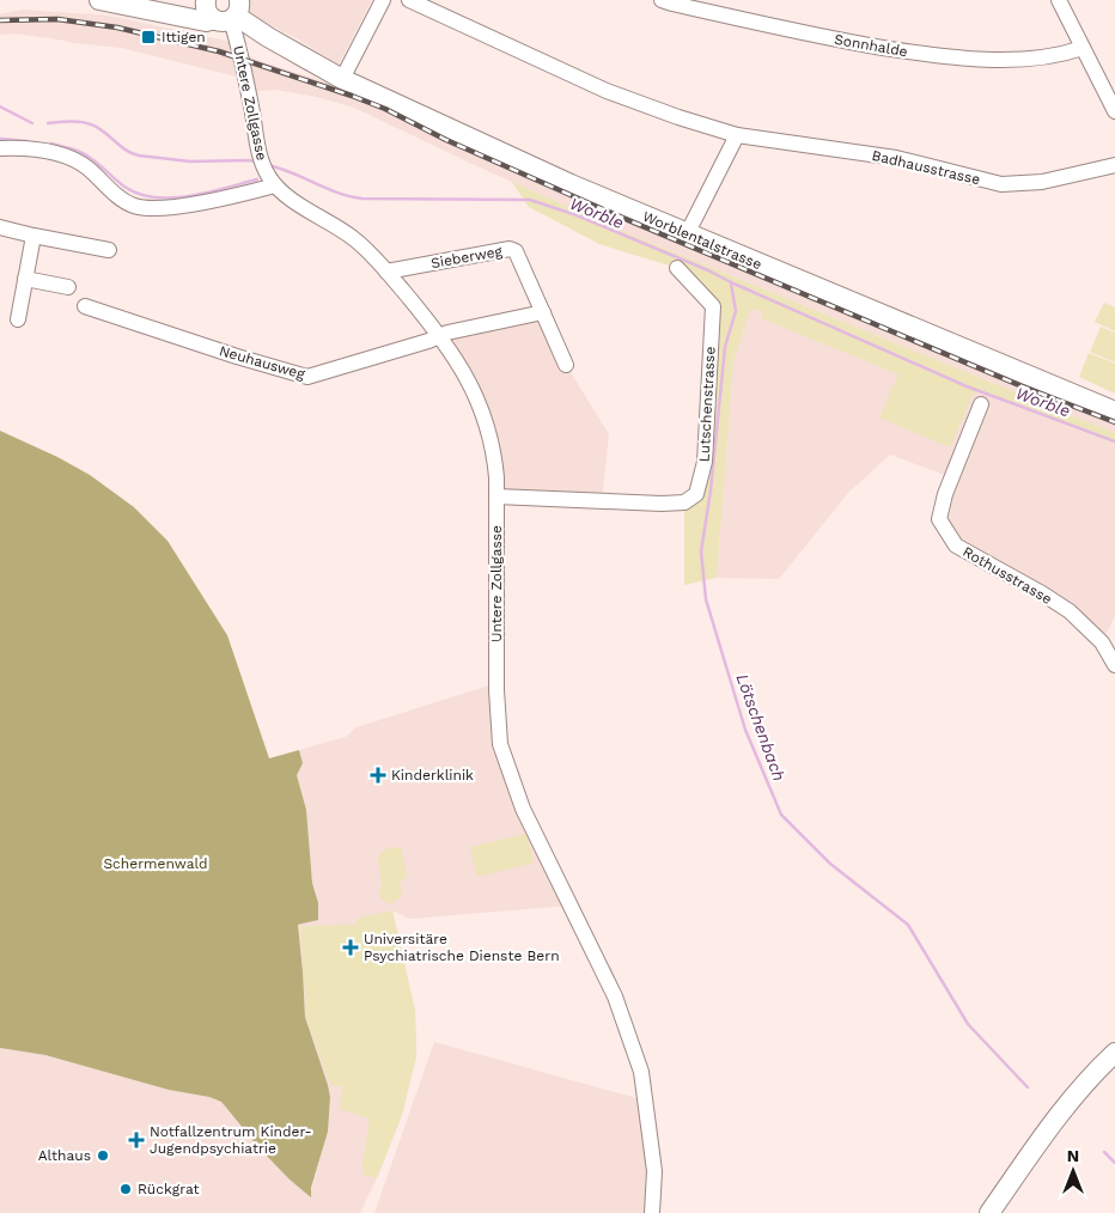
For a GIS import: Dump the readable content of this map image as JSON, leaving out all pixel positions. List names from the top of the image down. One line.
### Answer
{"streets":{"main road":["Worblentalstrasse"],"street":["Sonnhalde","Untere Zollgasse","Badhausstrasse","Sieberweg","Neuhausweg","Lutschenstrasse","Rothusstrasse"]},"crossings":[["Untere Zollgasse","Worblentalstrasse"],["Untere Zollgasse","Sieberweg"],["Untere Zollgasse","Neuhausweg"],["Untere Zollgasse","Lutschenstrasse"]],"water":["Worble","Lötschenbach"],"parks":["Schermenwald"],"places":{"transit":["Ittigen"],"health":["Kinderklinik","Universitäre Psychiatrische Dienste Bern","Notfallzentrum Kinder- Jugendpsychiatrie"],"other":["Althaus","Rückgrat"]},"north":"top"}
